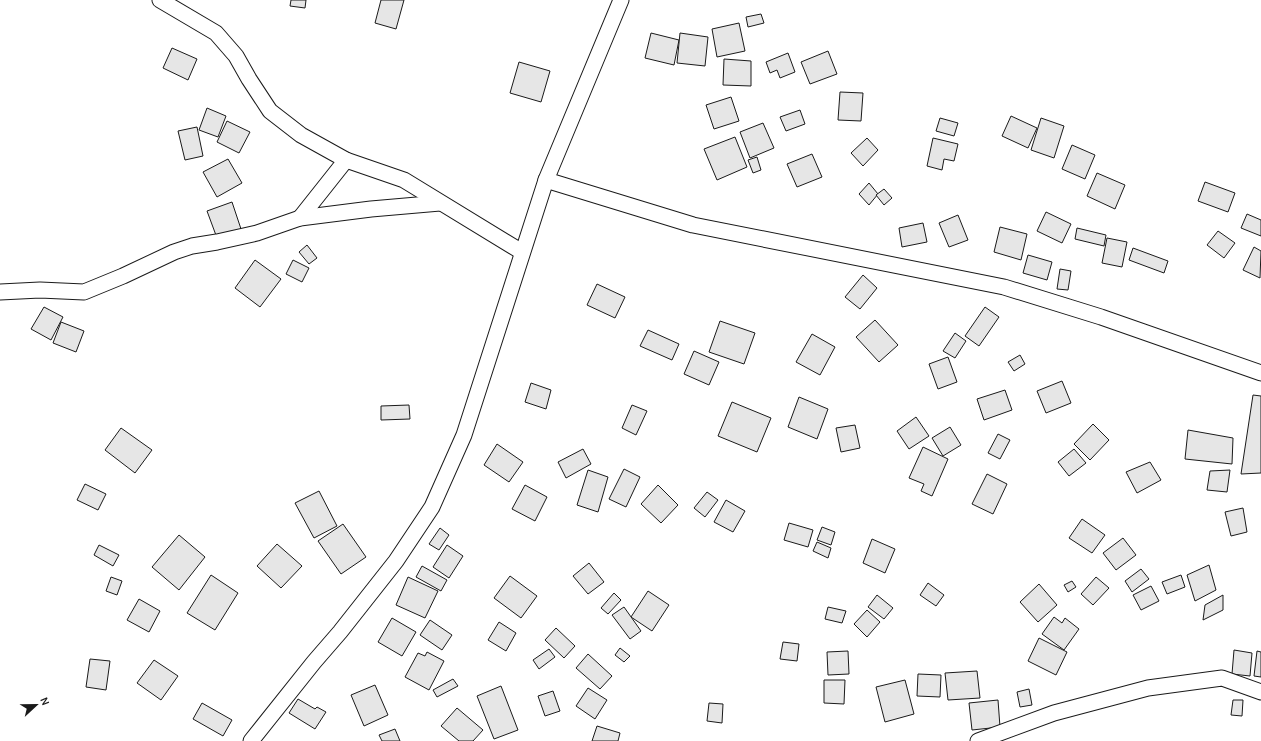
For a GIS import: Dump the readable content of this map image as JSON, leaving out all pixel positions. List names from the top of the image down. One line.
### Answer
{"north":"right"}
